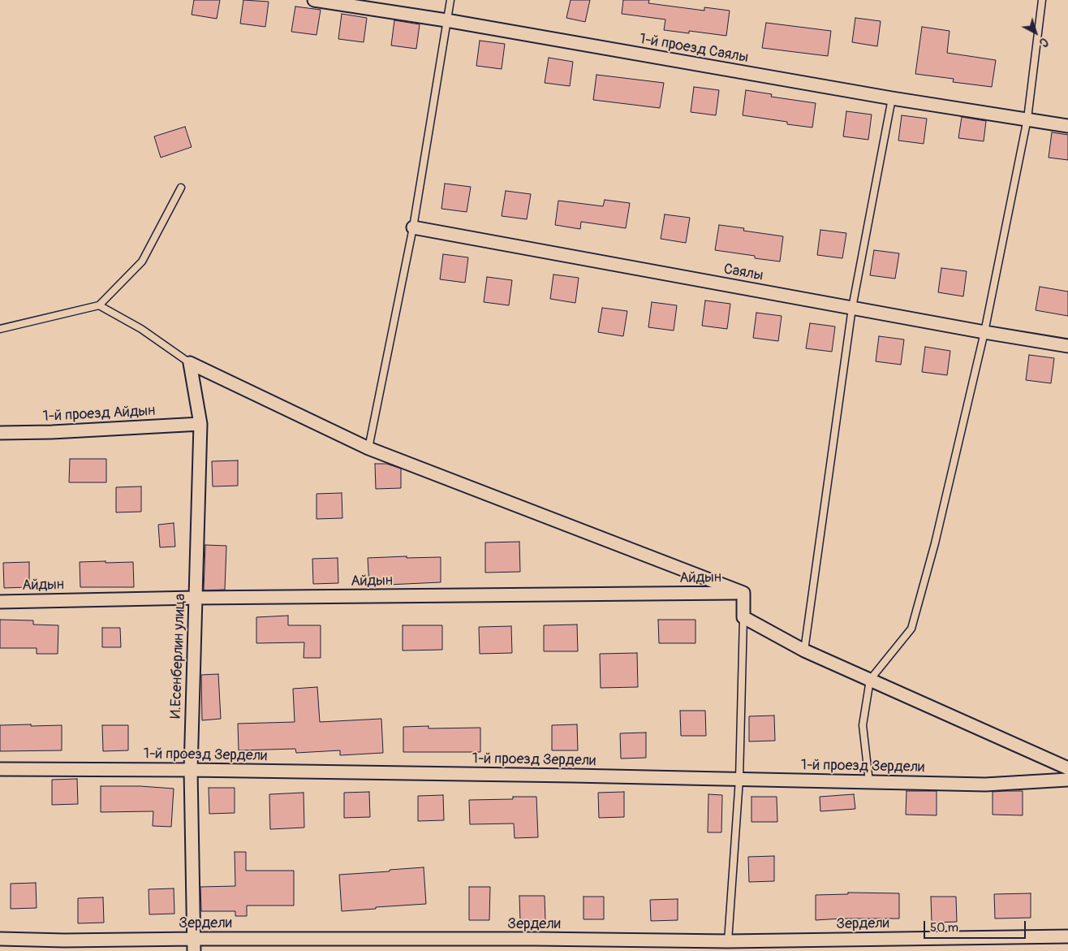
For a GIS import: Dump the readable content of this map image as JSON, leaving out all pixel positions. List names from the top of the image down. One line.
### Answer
{"streets":{"street":["1-й проезд Саялы","Саялы","1-й проезд Айдын","Айдын","И.Есенберлин улица","1-й проезд Зердели","Зердели"]},"crossings":[["1-й проезд Айдын","И.Есенберлин улица"],["Айдын","И.Есенберлин улица"],["И.Есенберлин улица","1-й проезд Зердели"],["И.Есенберлин улица","Зердели"]],"scale_bar":"50 m","north":"bottom right"}
